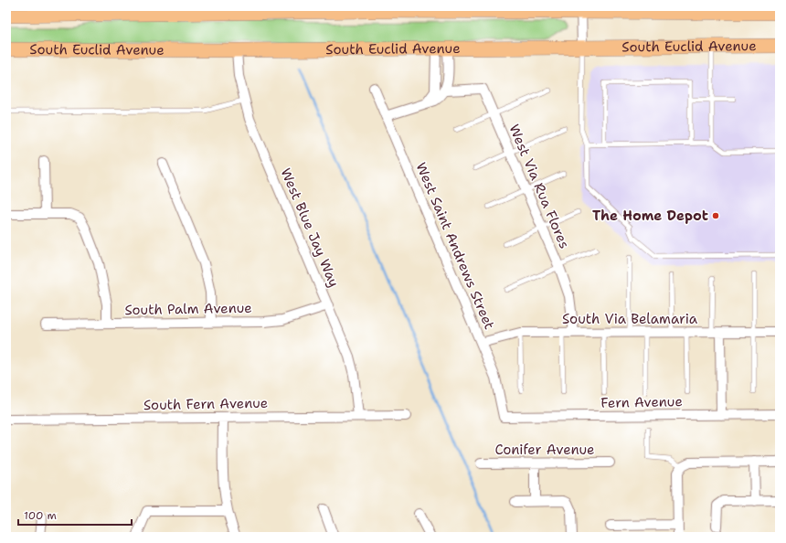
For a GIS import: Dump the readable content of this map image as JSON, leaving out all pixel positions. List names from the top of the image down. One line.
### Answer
{"streets":{"main road":["South Euclid Avenue"],"street":["West Via Rua Flores","West Blue Jay Way","West Saint Andrews Street","South Palm Avenue","South Via Belamaria","Fern Avenue","South Fern Avenue","Conifer Avenue"]},"crossings":[["South Euclid Avenue","West Blue Jay Way"],["West Via Rua Flores","South Via Belamaria"],["West Blue Jay Way","South Palm Avenue"],["West Blue Jay Way","South Fern Avenue"],["West Saint Andrews Street","South Via Belamaria"],["West Saint Andrews Street","Fern Avenue"]],"places":["The Home Depot"],"scale_bar":"100 m"}
